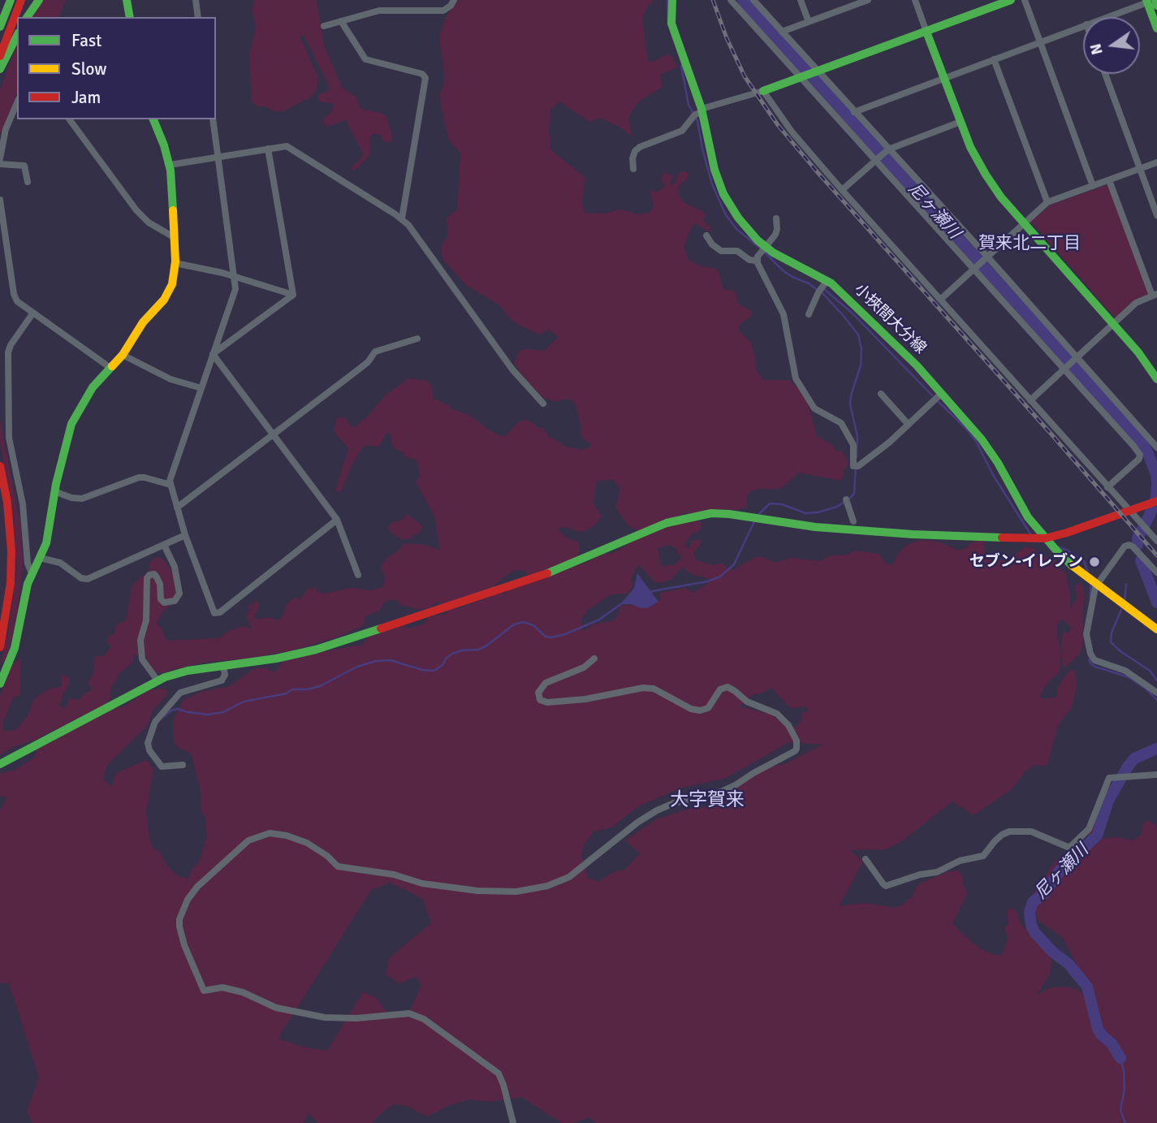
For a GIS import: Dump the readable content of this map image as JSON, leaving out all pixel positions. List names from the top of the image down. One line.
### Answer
{"streets":{"main road":["小挾間大分線"]},"districts":["賀来北二丁目","大字賀来"],"water":["尼ヶ瀬川"],"places":["セブン-イレブン"],"legend":["Fast","Slow","Jam"],"north":"left"}
